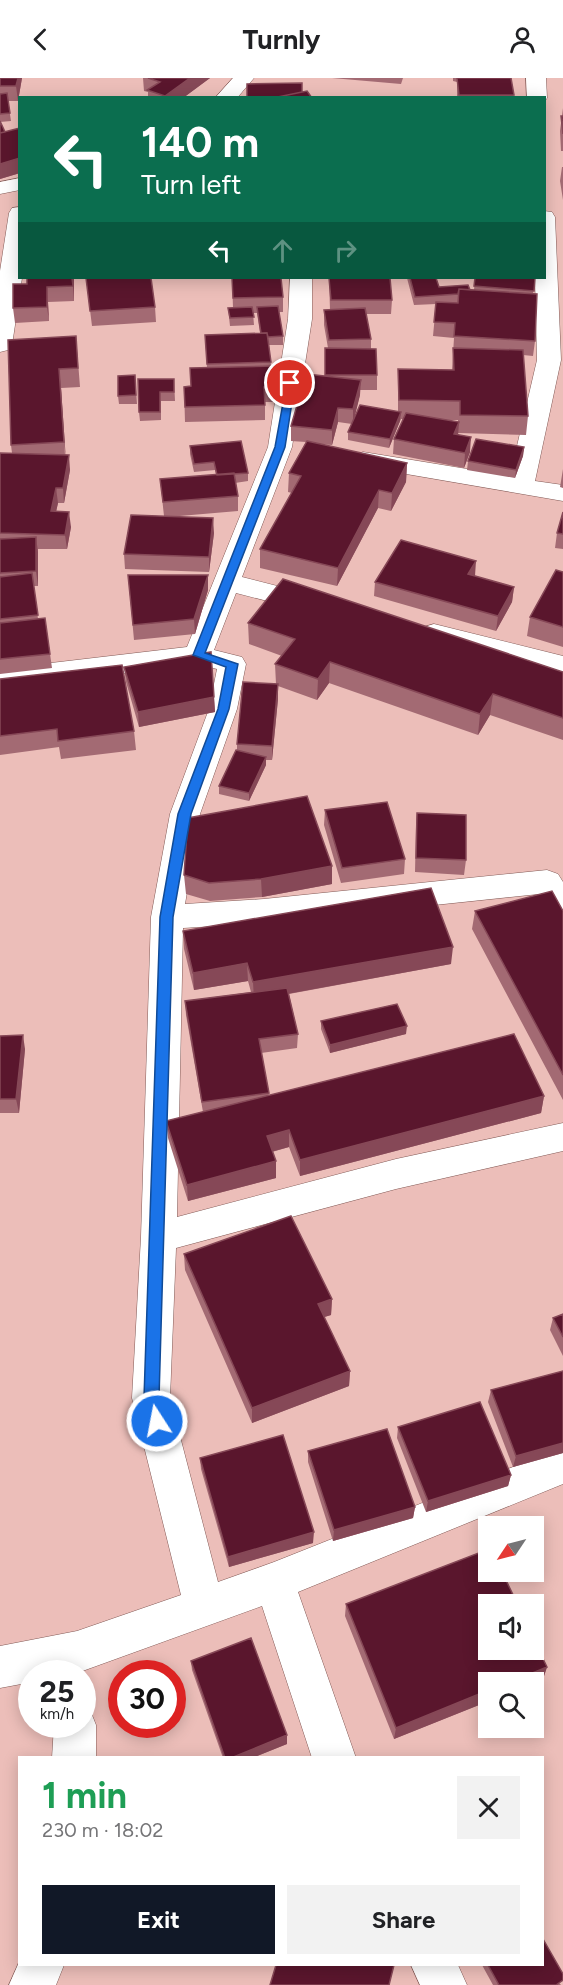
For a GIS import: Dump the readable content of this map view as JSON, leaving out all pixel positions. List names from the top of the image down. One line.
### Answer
{"north":"bottom left","page":{"header":"Turnly","turn":["140 m","Turn left"],"speed":"25 km/h","limit":"30","heading":["1 min","230 m · 18:02"],"buttons":["Exit","Share"]}}
